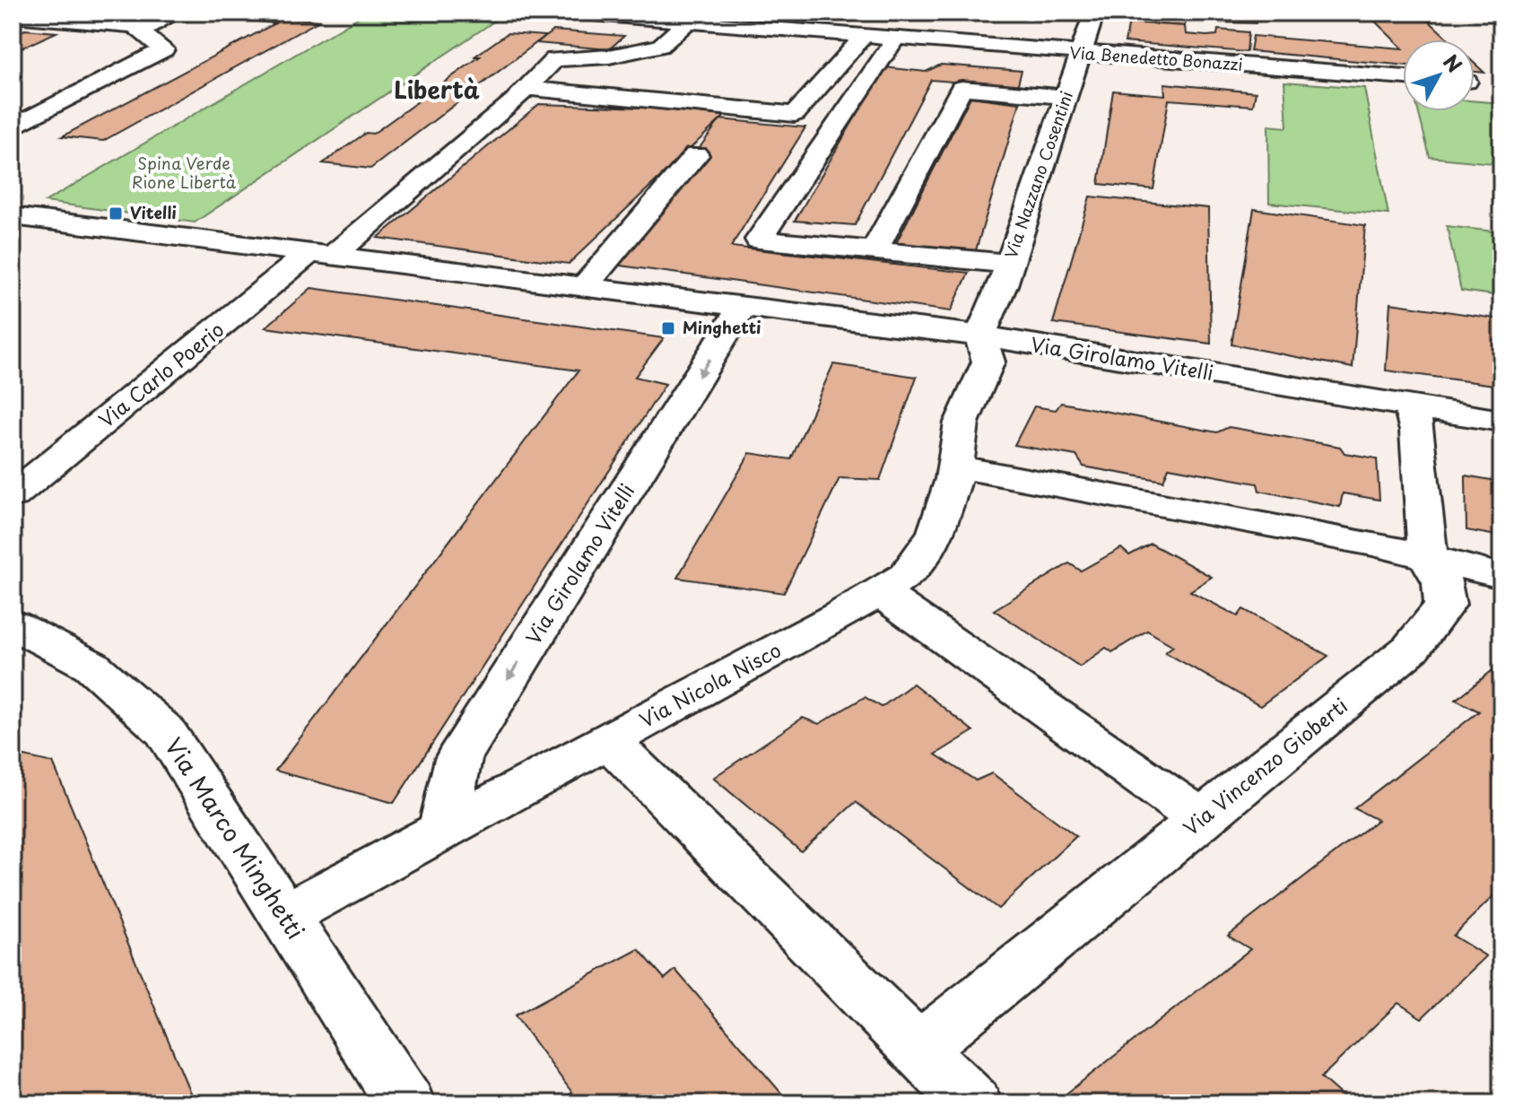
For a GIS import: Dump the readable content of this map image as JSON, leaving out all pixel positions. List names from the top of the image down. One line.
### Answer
{"streets":{"street":["Via Benedetto Bonazzi","Via Nazzano Cosentini","Via Girolamo Vitelli","Via Carlo Poerio","Via Nicola Nisco","Via Vincenzo Gioberti","Via Marco Minghetti"]},"crossings":[["Via Benedetto Bonazzi","Via Nazzano Cosentini"],["Via Nazzano Cosentini","Via Girolamo Vitelli"],["Via Nazzano Cosentini","Via Nicola Nisco"],["Via Girolamo Vitelli","Via Carlo Poerio"],["Via Girolamo Vitelli","Via Nicola Nisco"],["Via Girolamo Vitelli","Via Vincenzo Gioberti"],["Via Nicola Nisco","Via Marco Minghetti"]],"districts":["Libertà"],"parks":["Spina Verde Rione Libertà"],"places":{"transit":["Vitelli","Minghetti"]},"north":"top right"}
